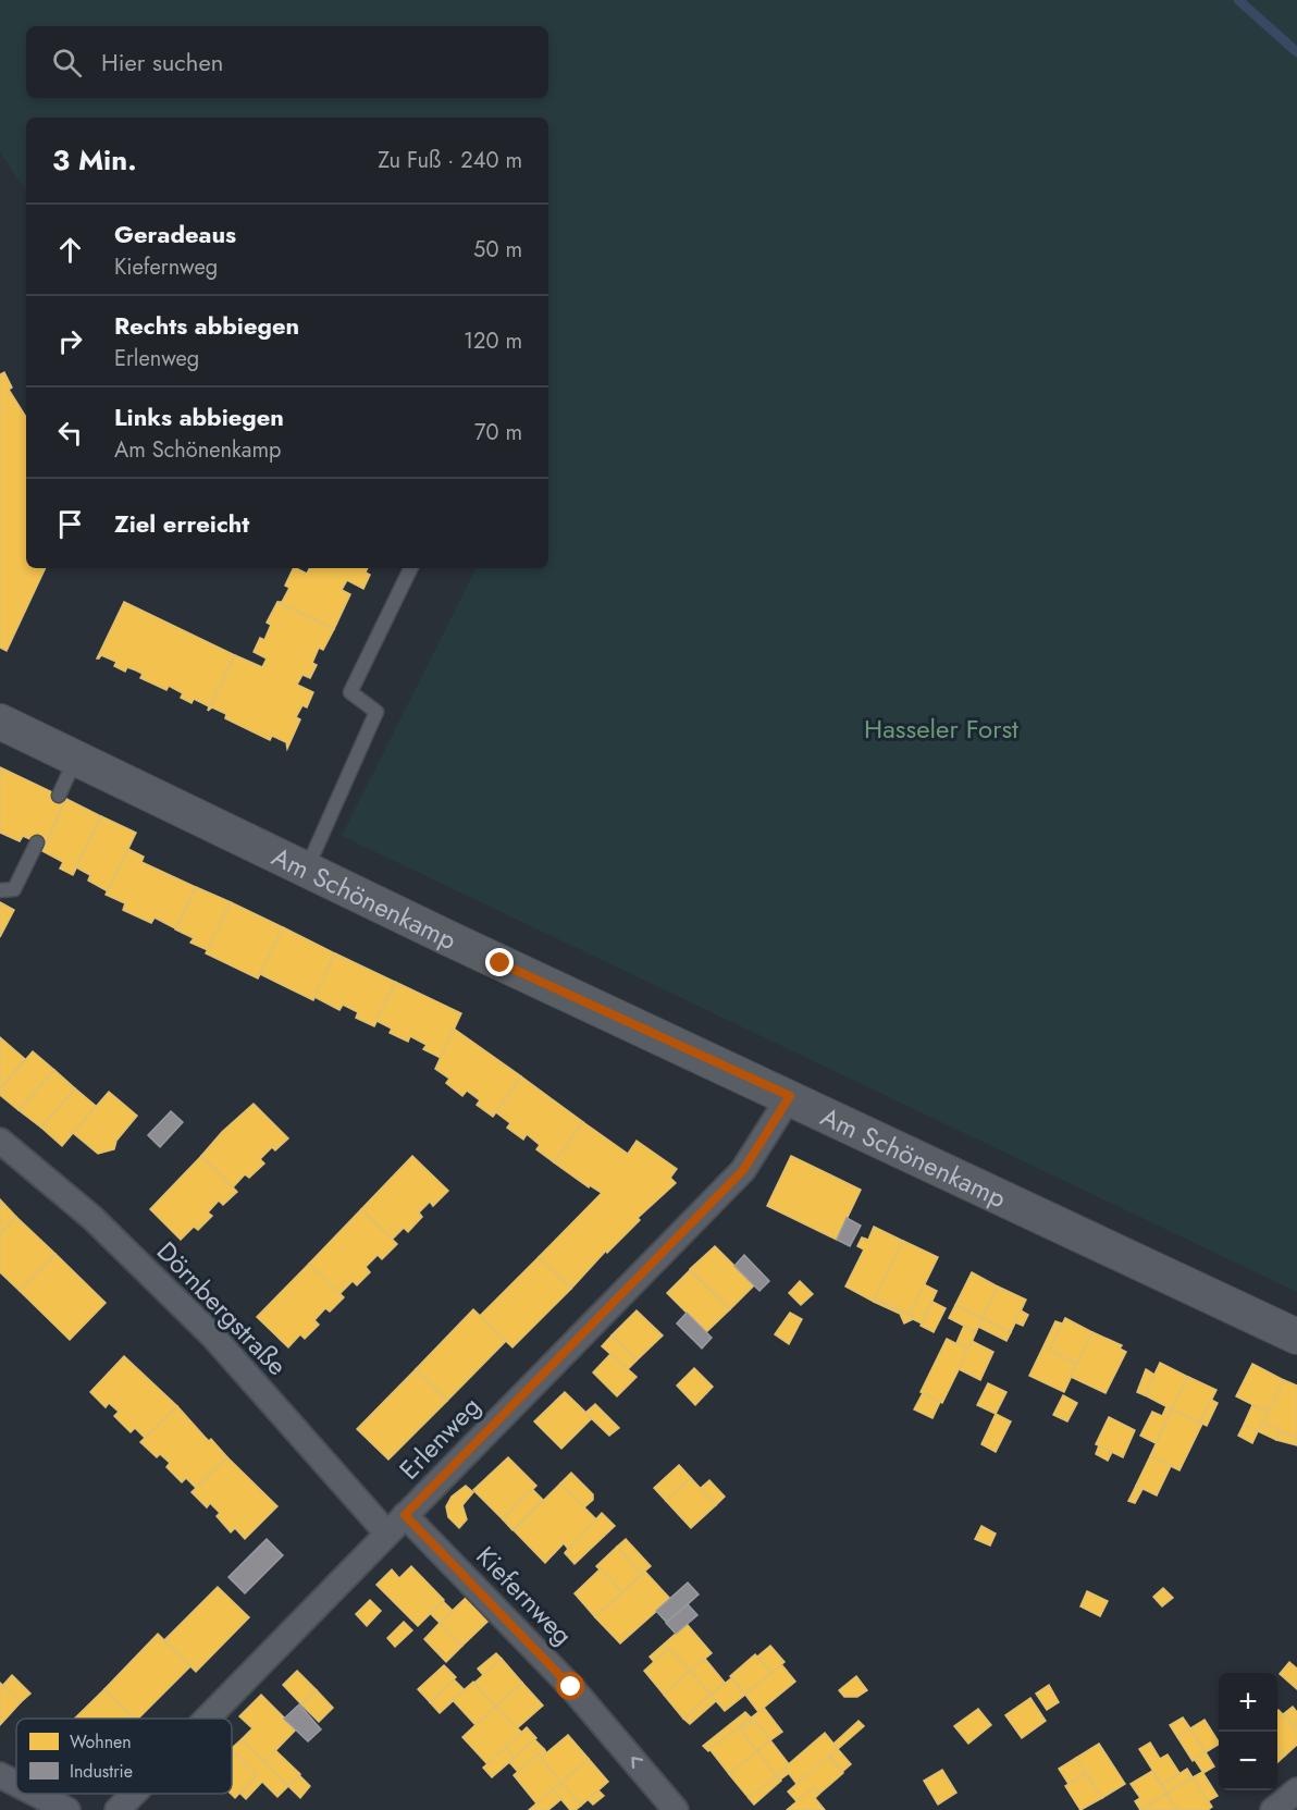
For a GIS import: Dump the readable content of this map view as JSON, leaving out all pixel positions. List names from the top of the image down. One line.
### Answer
{"streets":{"main road":["Am Schönenkamp"],"street":["Dörnbergstraße","Erlenweg","Kiefernweg"]},"crossings":[["Am Schönenkamp","Erlenweg"],["Dörnbergstraße","Erlenweg"],["Erlenweg","Kiefernweg"]],"one_way":["Kiefernweg"],"parks":["Hasseler Forst"],"legend":["Wohnen","Industrie"],"page":{"search":"Hier suchen","heading":["3 Min.","Zu Fuß · 240 m"],"list":[["Geradeaus","Kiefernweg","50 m"],["Rechts abbiegen","Erlenweg","120 m"],["Links abbiegen","Am Schönenkamp","70 m"],"Ziel erreicht"],"map_buttons":["+","−"]}}
